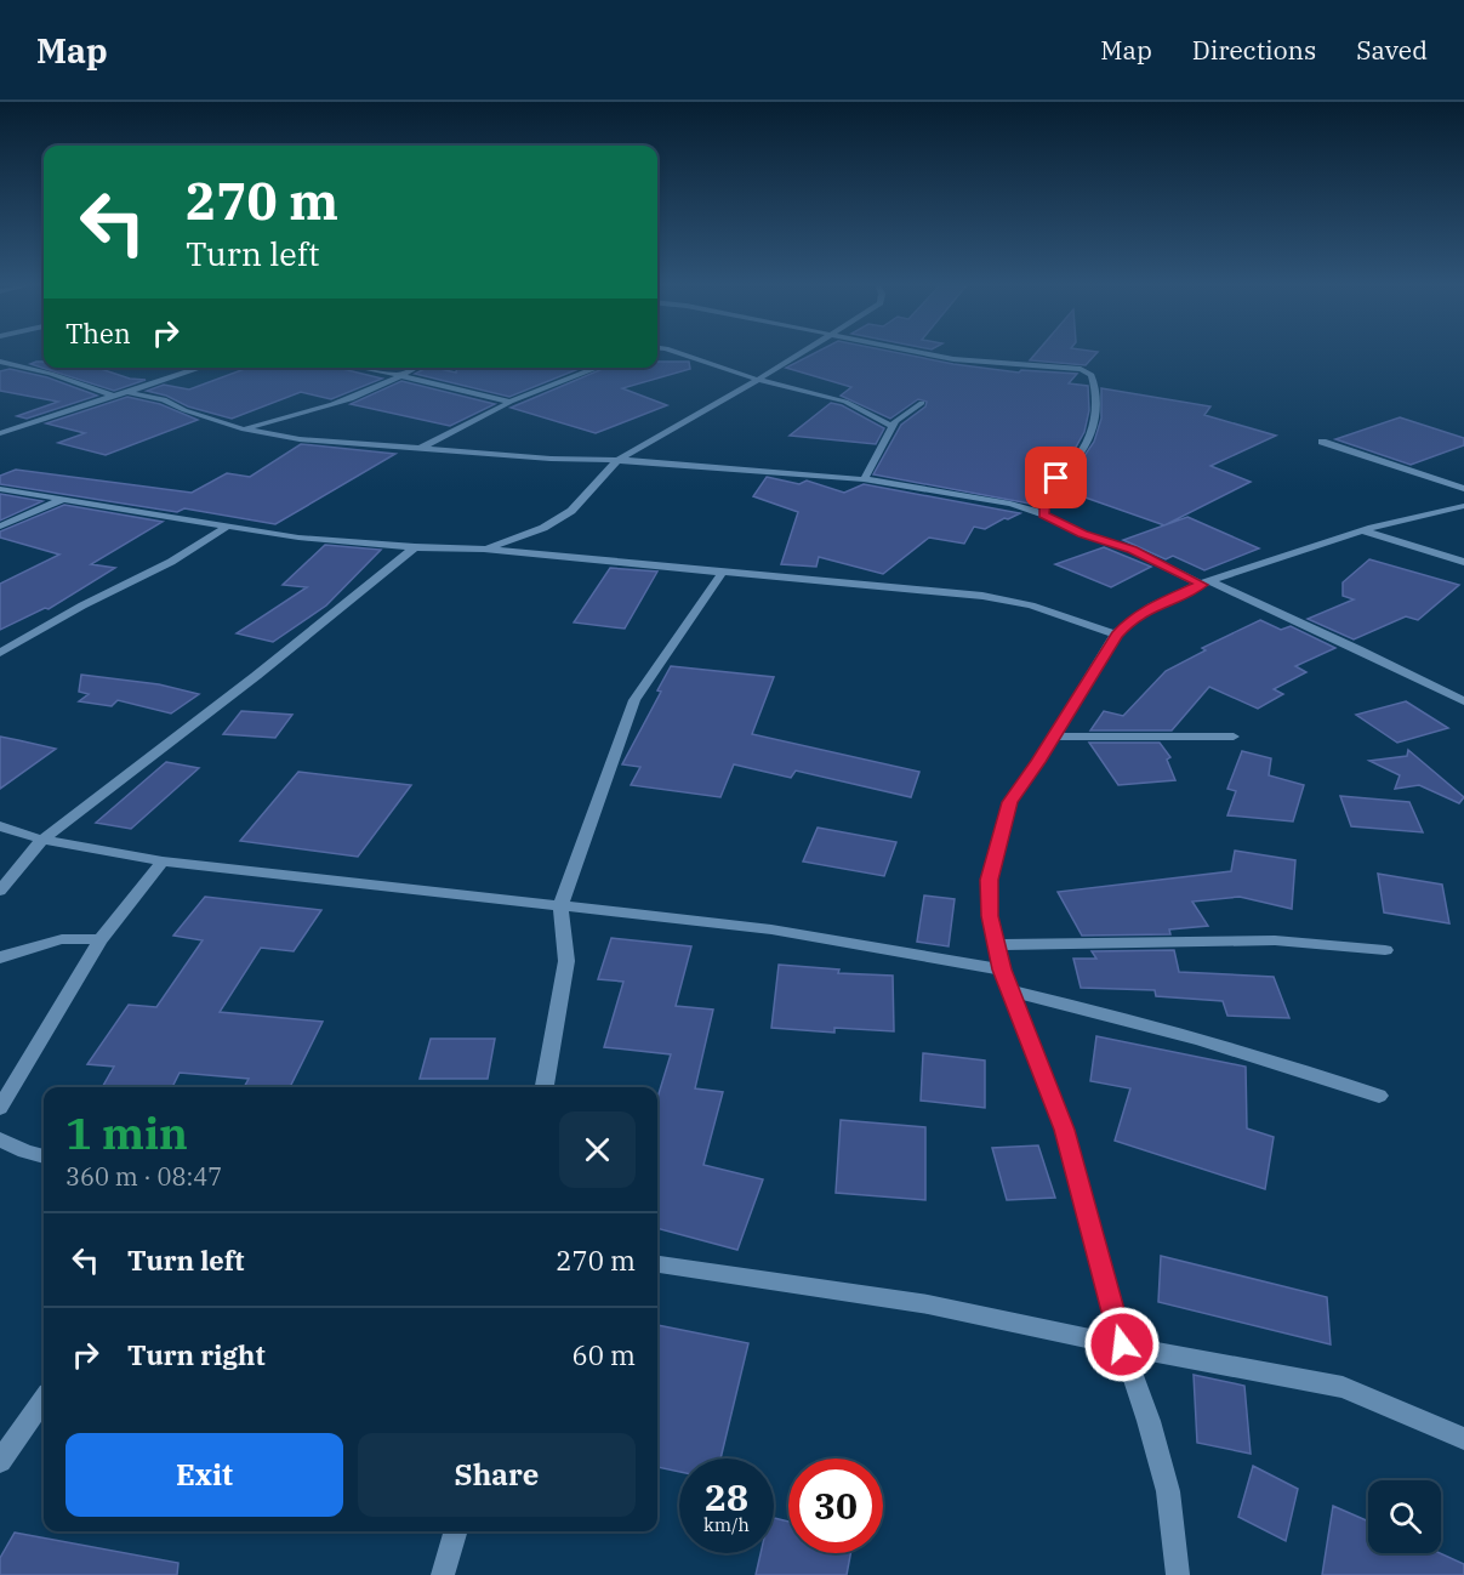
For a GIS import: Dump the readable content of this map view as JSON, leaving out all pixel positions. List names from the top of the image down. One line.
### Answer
{"page":{"header":"Map","nav":["Map","Directions","Saved"],"turn":["270 m","Turn left"],"then":"Then","heading":["1 min","360 m · 08:47"],"list":[{"name":"Turn left","value":"270 m"},{"name":"Turn right","value":"60 m"}],"buttons":["Exit","Share"],"speed":"28 km/h","limit":"30"}}
